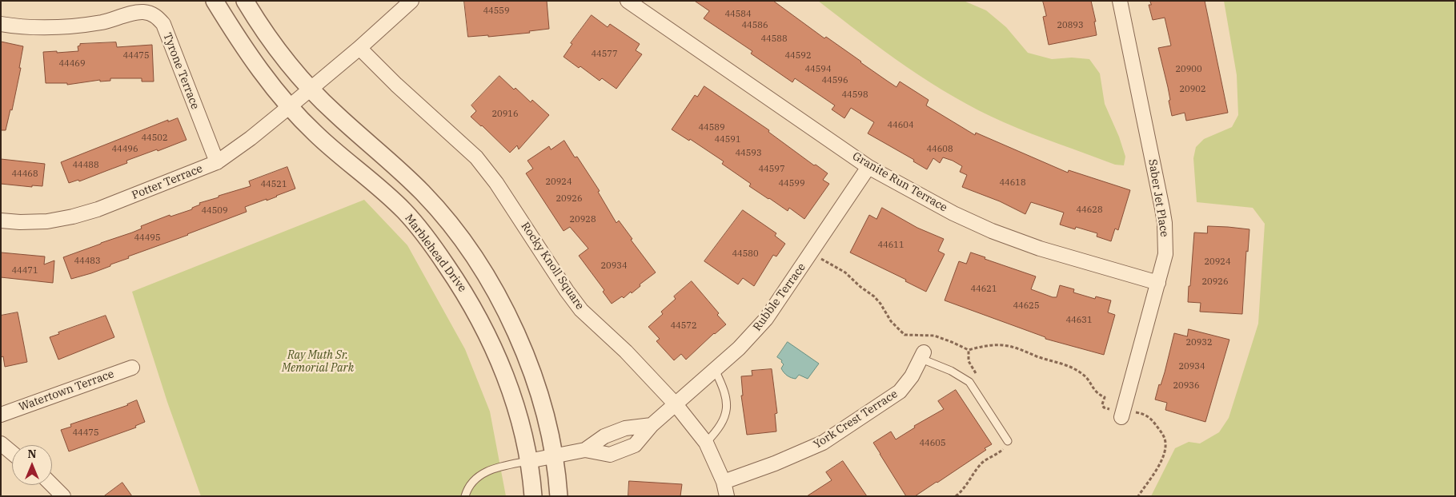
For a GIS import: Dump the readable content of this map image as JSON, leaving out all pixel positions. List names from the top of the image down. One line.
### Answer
{"streets":{"street":["Tyrone Terrace","Potter Terrace","Granite Run Terrace","Saber Jet Place","Marblehead Drive","Rocky Knoll Square","Rubble Terrace","Watertown Terrace","York Crest Terrace"]},"crossings":[["Tyrone Terrace","Potter Terrace"],["Potter Terrace","Marblehead Drive"],["Granite Run Terrace","Saber Jet Place"],["Granite Run Terrace","Rubble Terrace"],["Marblehead Drive","Rubble Terrace"],["Rocky Knoll Square","Rubble Terrace"],["Rocky Knoll Square","York Crest Terrace"]],"parks":["Ray Muth Sr. Memorial Park"],"house_numbers":["44559","44584","44586","20893","44588","44577","44475","44592","44469","44594","20900","44596","20902","44598","20916","44604","44589","44502","44591","44496","44608","44593","44488","44597","44468","20924","44618","44599","44521","20926","44628","44509","20928","44495","44611","44580","44483","20924","20934","44471","20926","44621","44625","44631","44572","20932","20934","20936","44475","44605"],"north":"top"}
